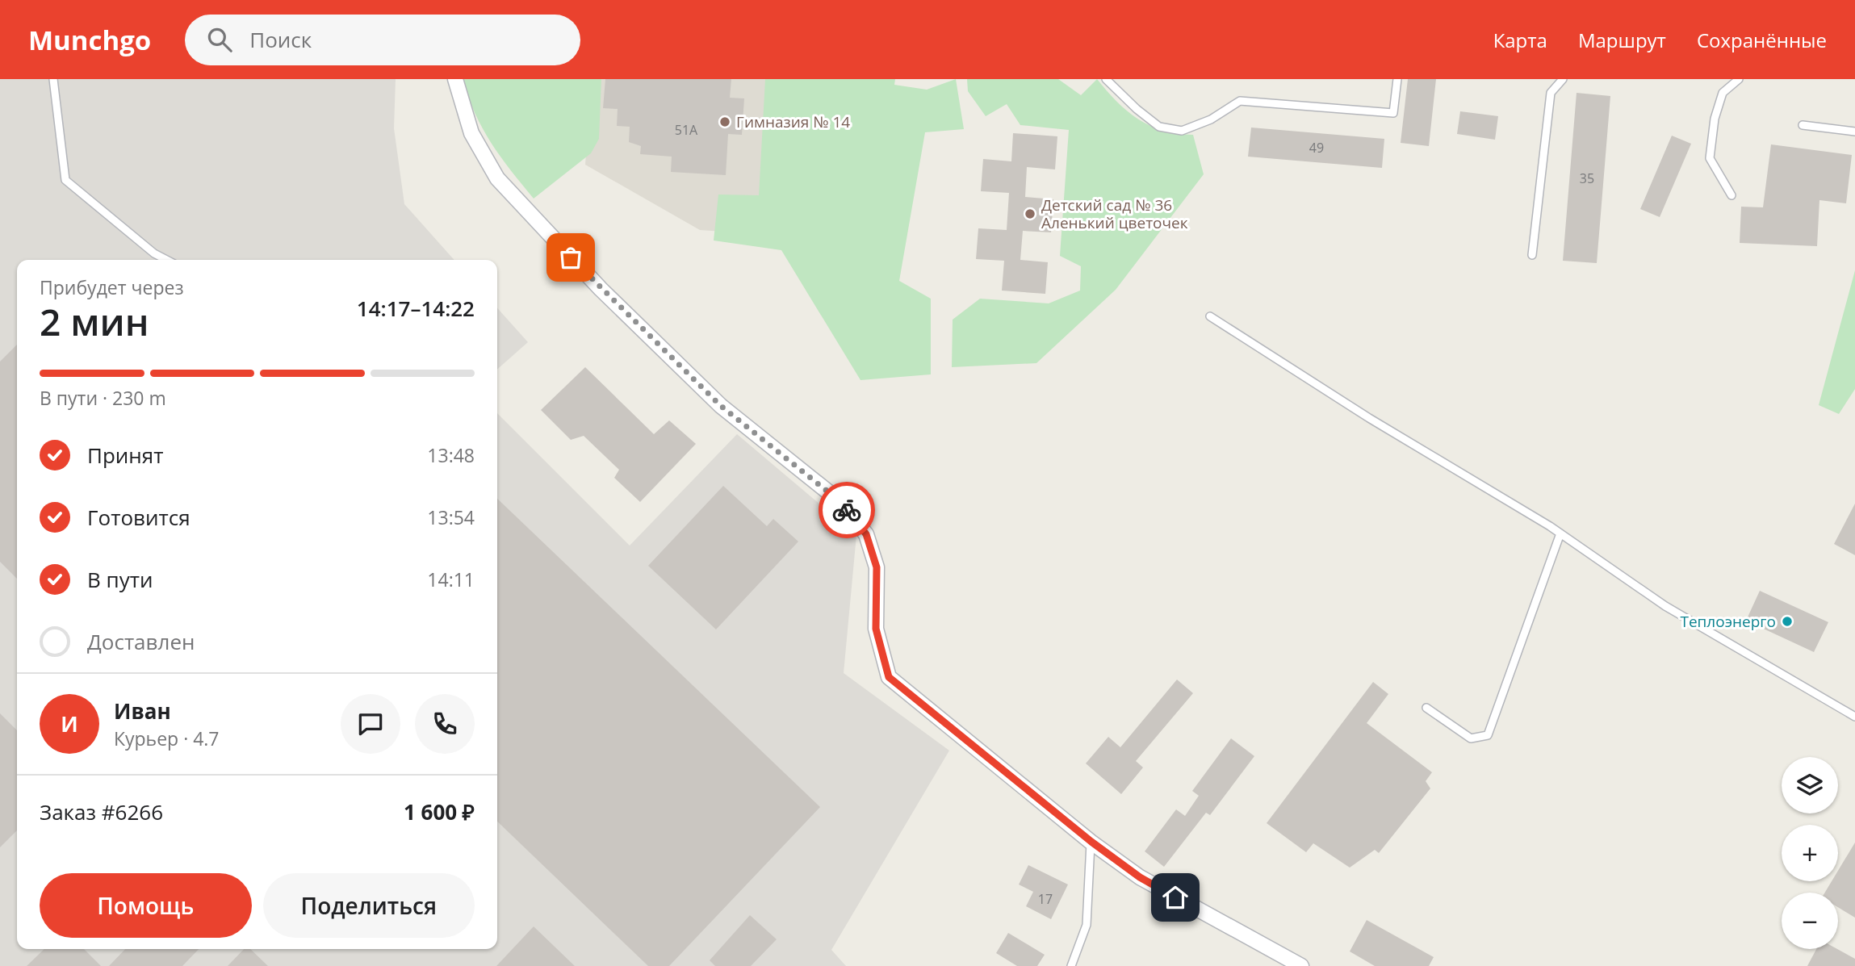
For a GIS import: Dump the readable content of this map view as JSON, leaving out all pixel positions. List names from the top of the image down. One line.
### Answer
{"places":["Гимназия № 14","Детский сад № 36 Аленький цветочек","Теплоэнерго"],"house_numbers":["51А","49","35","17"],"page":{"header":"Munchgo","search":"Поиск","nav":["Карта","Маршрут","Сохранённые"],"heading":["2 мин","Прибудет через","14:17–14:22"],"panel":["Иван","Курьер · 4.7","Заказ #6266","1 600 ₽"],"bar":"В пути · 230 m","list":[["Принят","13:48"],["Готовится","13:54"],["В пути","14:11"],"Доставлен"],"round":"И","map_buttons":["+","−"],"buttons":["Помощь","Поделиться"]}}
